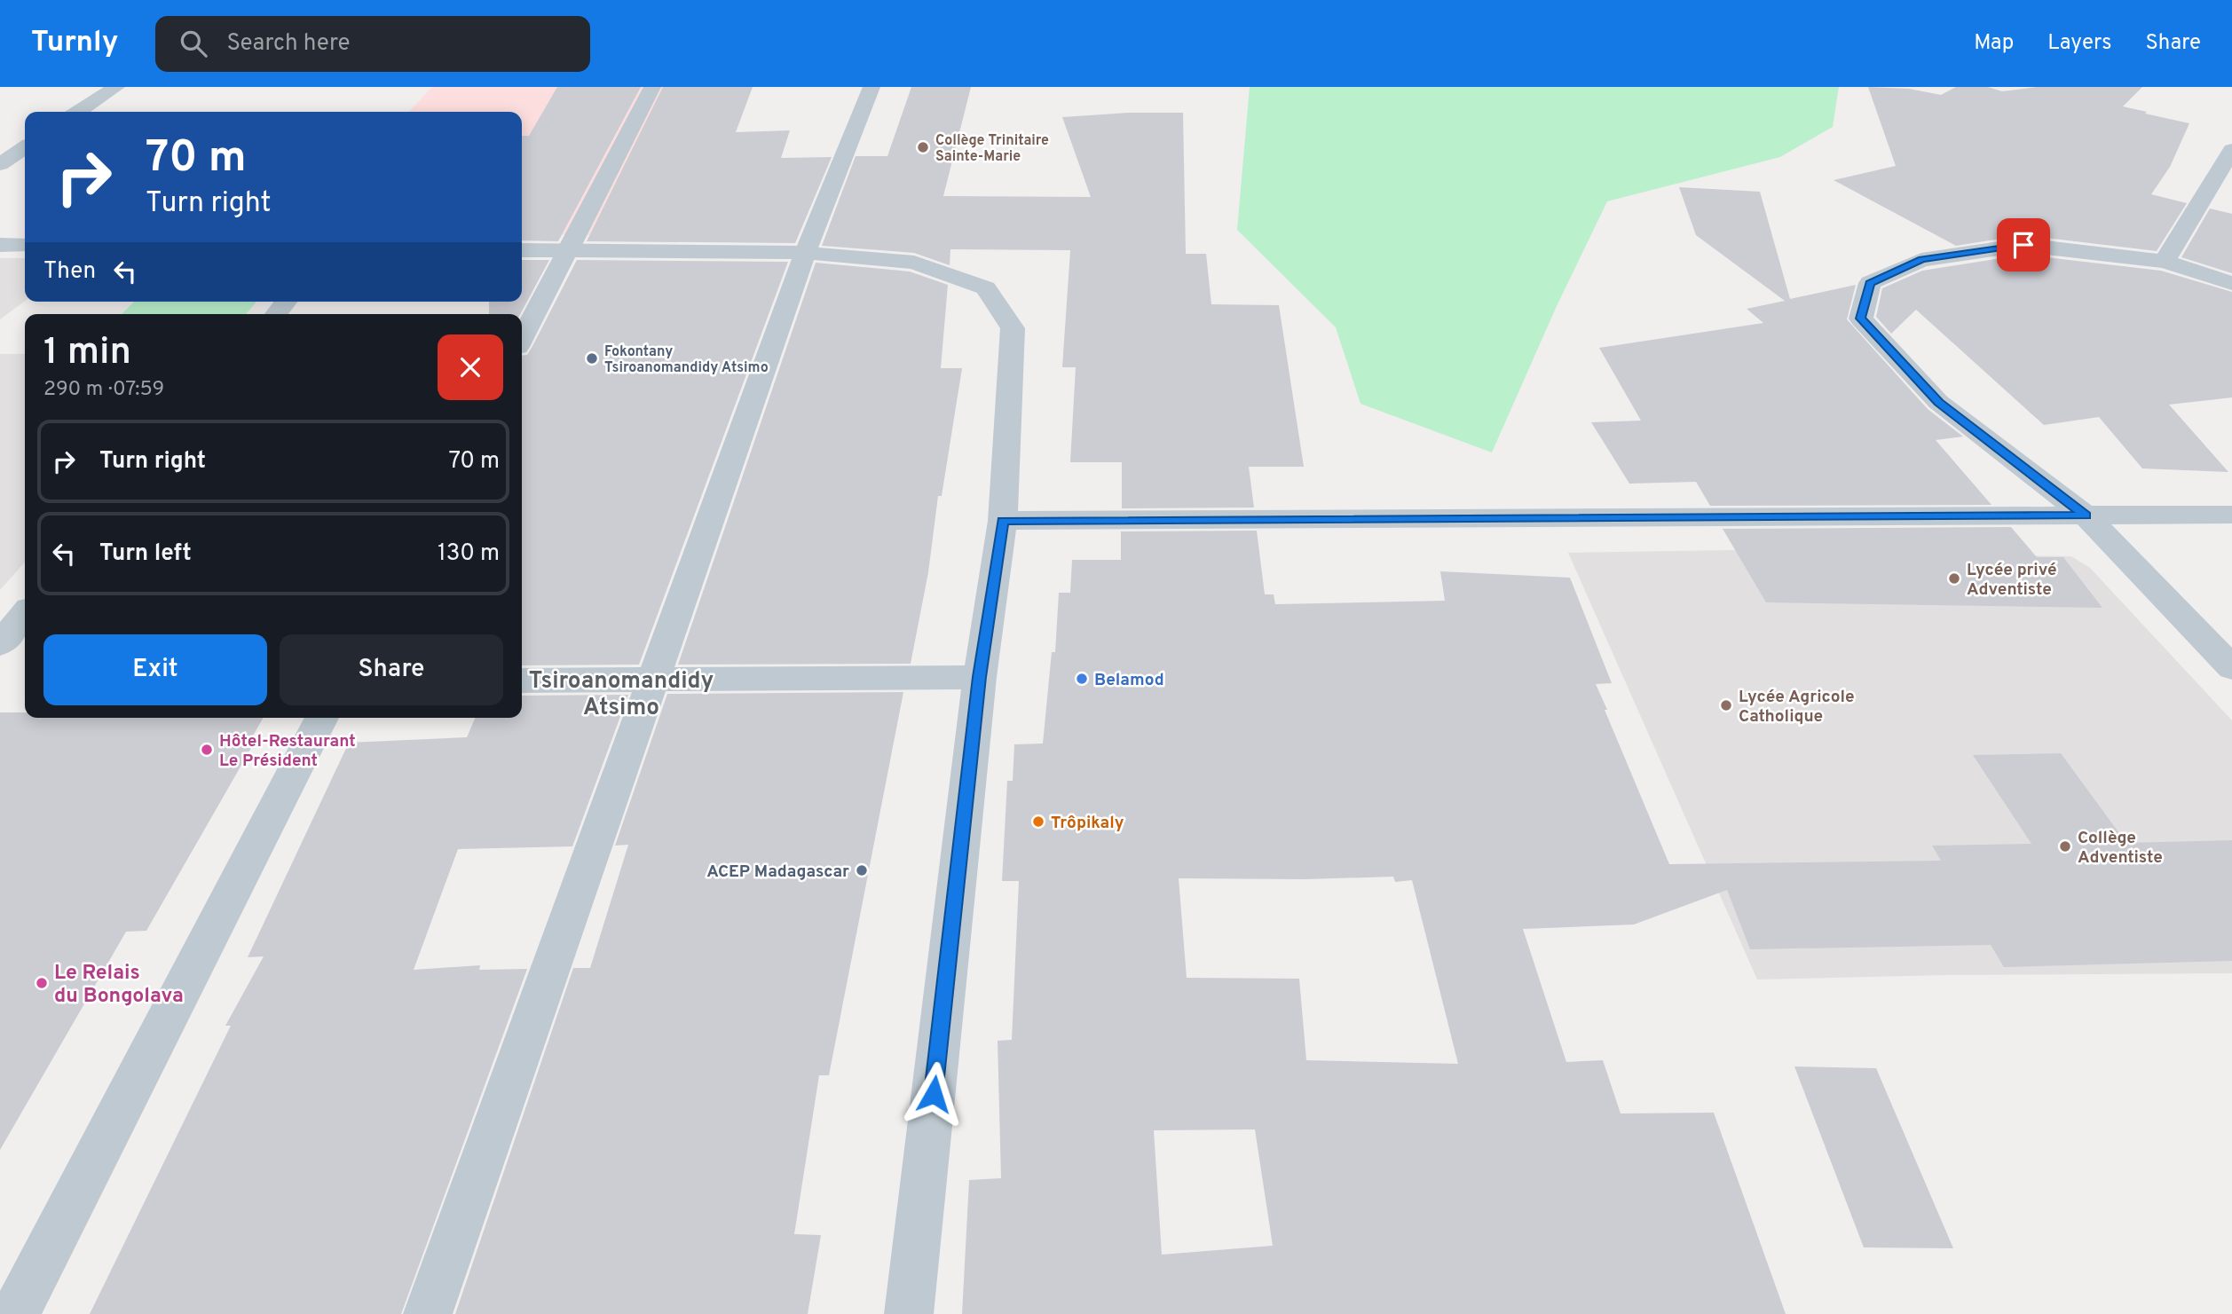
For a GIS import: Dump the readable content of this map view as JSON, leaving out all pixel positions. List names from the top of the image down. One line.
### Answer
{"districts":["Tsiroanomandidy Atsimo"],"places":["Collège Trinitaire Sainte-Marie","Fokontany Tsiroanomandidy Atsimo","Lycée privé Adventiste","Belamod","Lycée Agricole Catholique","Hôtel-Restaurant Le Président","Trôpikaly","Collège Adventiste","ACEP Madagascar","Le Relais du Bongolava"],"page":{"header":"Turnly","search":"Search here","nav":["Map","Layers","Share"],"turn":["70 m","Turn right"],"then":"Then","heading":["1 min","290 m · 07:59"],"list":[{"name":"Turn right","value":"70 m"},{"name":"Turn left","value":"130 m"}],"buttons":["Exit","Share"]}}
